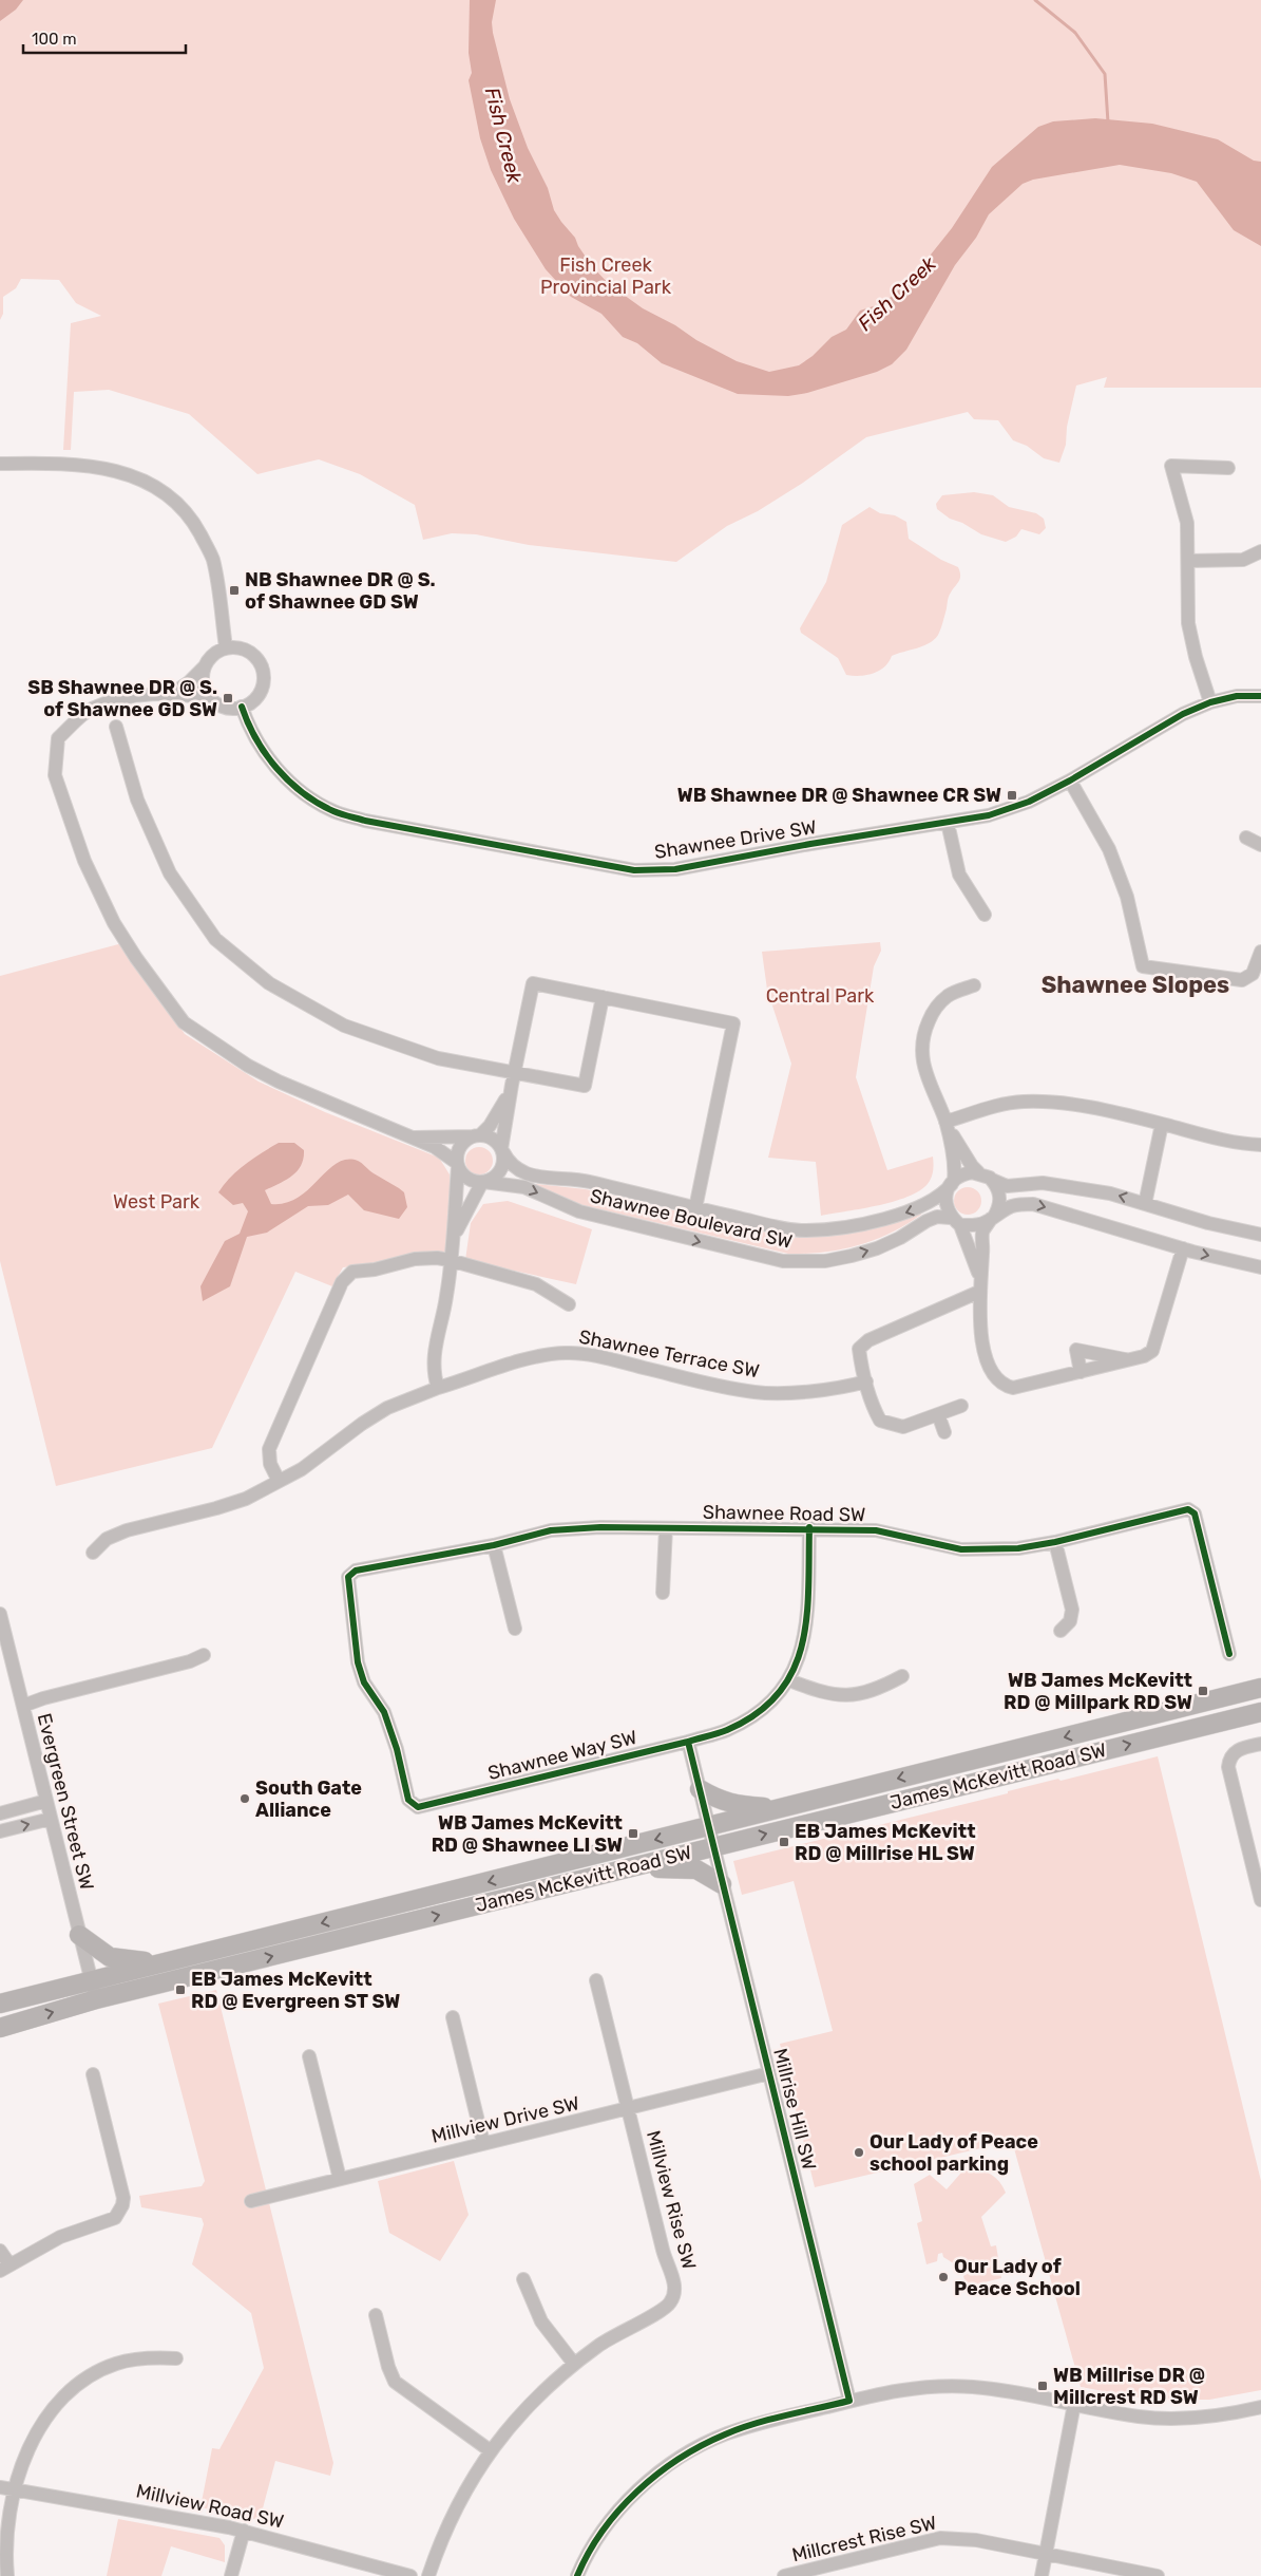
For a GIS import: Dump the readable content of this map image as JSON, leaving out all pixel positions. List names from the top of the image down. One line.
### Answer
{"streets":{"main road":["James McKevitt Road SW"],"street":["Shawnee Drive SW","Shawnee Boulevard SW","Shawnee Terrace SW","Shawnee Road SW","Shawnee Way SW","Evergreen Street SW","Millrise Hill SW","Millview Drive SW","Millview Rise SW","Millview Road SW","Millcrest Rise SW"]},"crossings":[["Shawnee Road SW","Shawnee Way SW"],["Shawnee Way SW","Millrise Hill SW"],["James McKevitt Road SW","Evergreen Street SW"],["James McKevitt Road SW","Millrise Hill SW"],["Millrise Hill SW","Millview Drive SW"],["Millview Drive SW","Millview Rise SW"]],"districts":["Shawnee Slopes"],"water":["Fish Creek"],"parks":["Fish Creek Provincial Park","Central Park","West Park"],"places":{"transit":["NB Shawnee DR @ S. of Shawnee GD SW","SB Shawnee DR @ S. of Shawnee GD SW","WB Shawnee DR @ Shawnee CR SW","WB James McKevitt RD @ Millpark RD SW","WB James McKevitt RD @ Shawnee LI SW","EB James McKevitt RD @ Millrise HL SW","EB James McKevitt RD @ Evergreen ST SW","WB Millrise DR @ Millcrest RD SW"],"other":["South Gate Alliance","Our Lady of Peace school parking","Our Lady of Peace School"]},"scale_bar":"100 m"}
